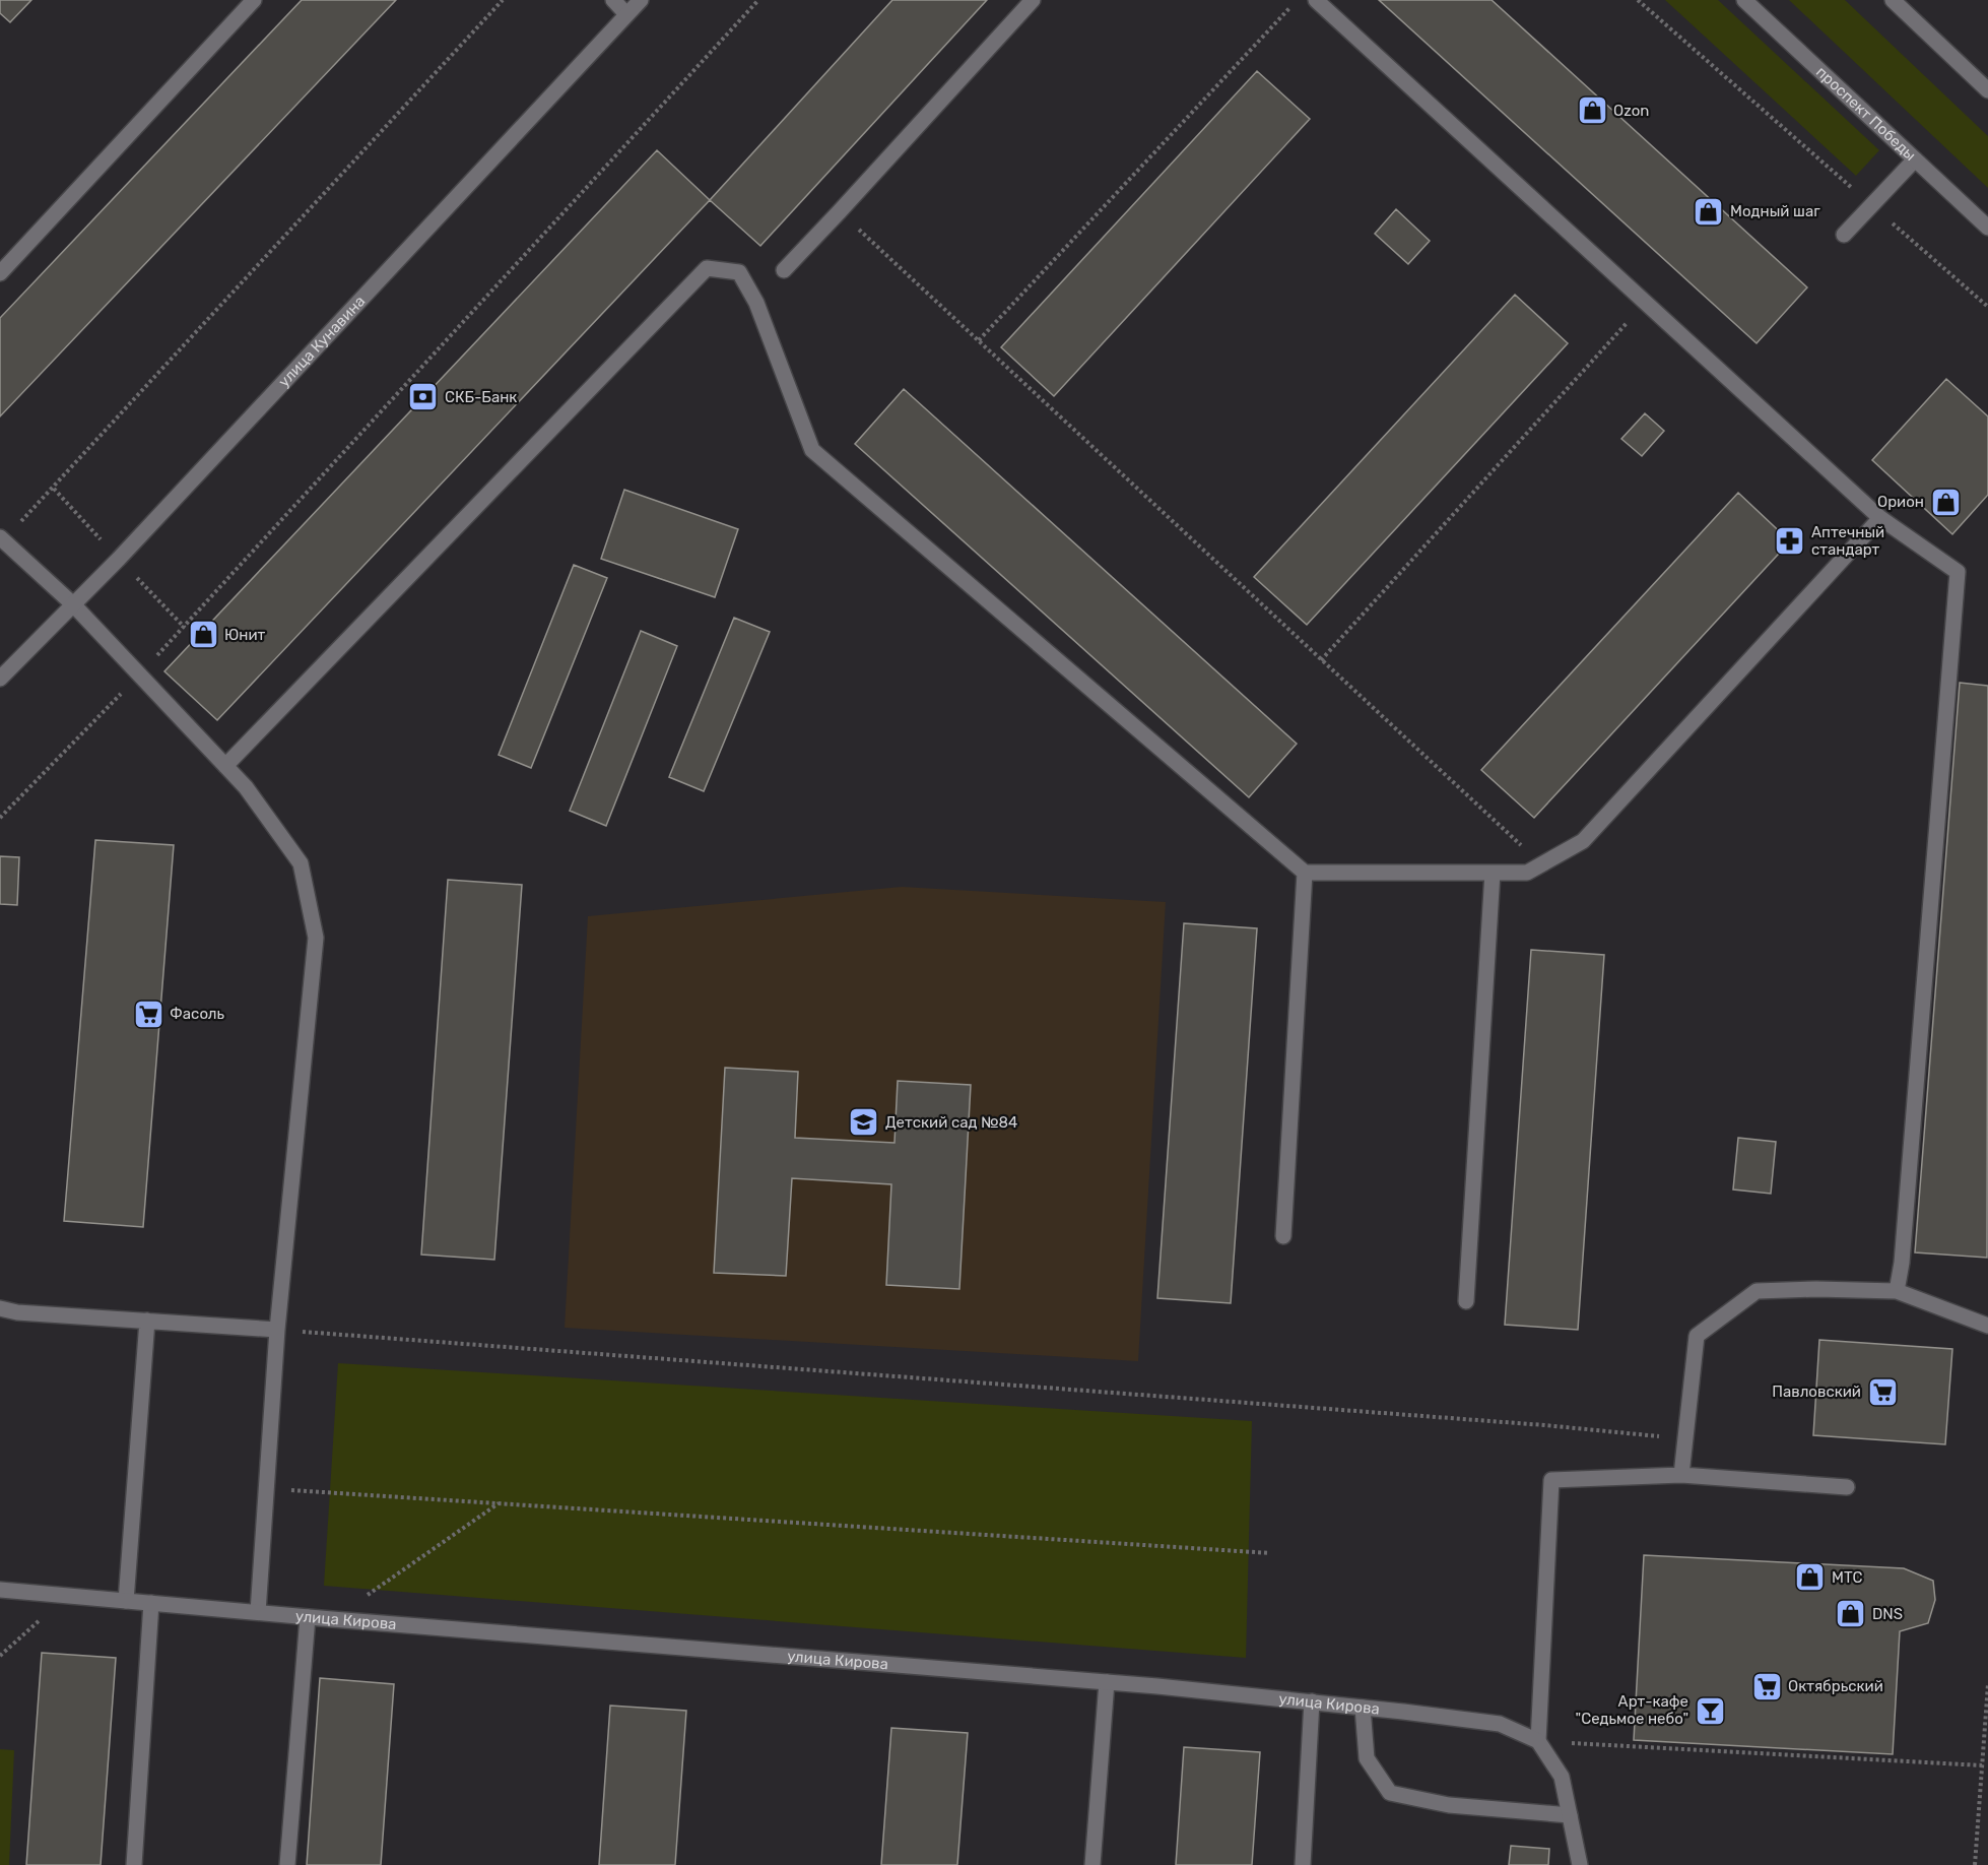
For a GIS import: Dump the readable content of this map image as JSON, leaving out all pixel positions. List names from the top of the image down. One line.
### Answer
{"streets":{"street":["проспект Победы","улица Кунавина","улица Кирова"]},"places":{"shop":["Ozon","Модный шаг","Орион","Юнит","МТС","DNS"],"bank":["СКБ-Банк"],"pharmacy":["Аптечный стандарт"],"supermarket":["Фасоль","Павловский","Октябрьский"],"school or university":["Детский сад №84"],"bar":["Арт-кафе \"Седьмое небо\""]}}
